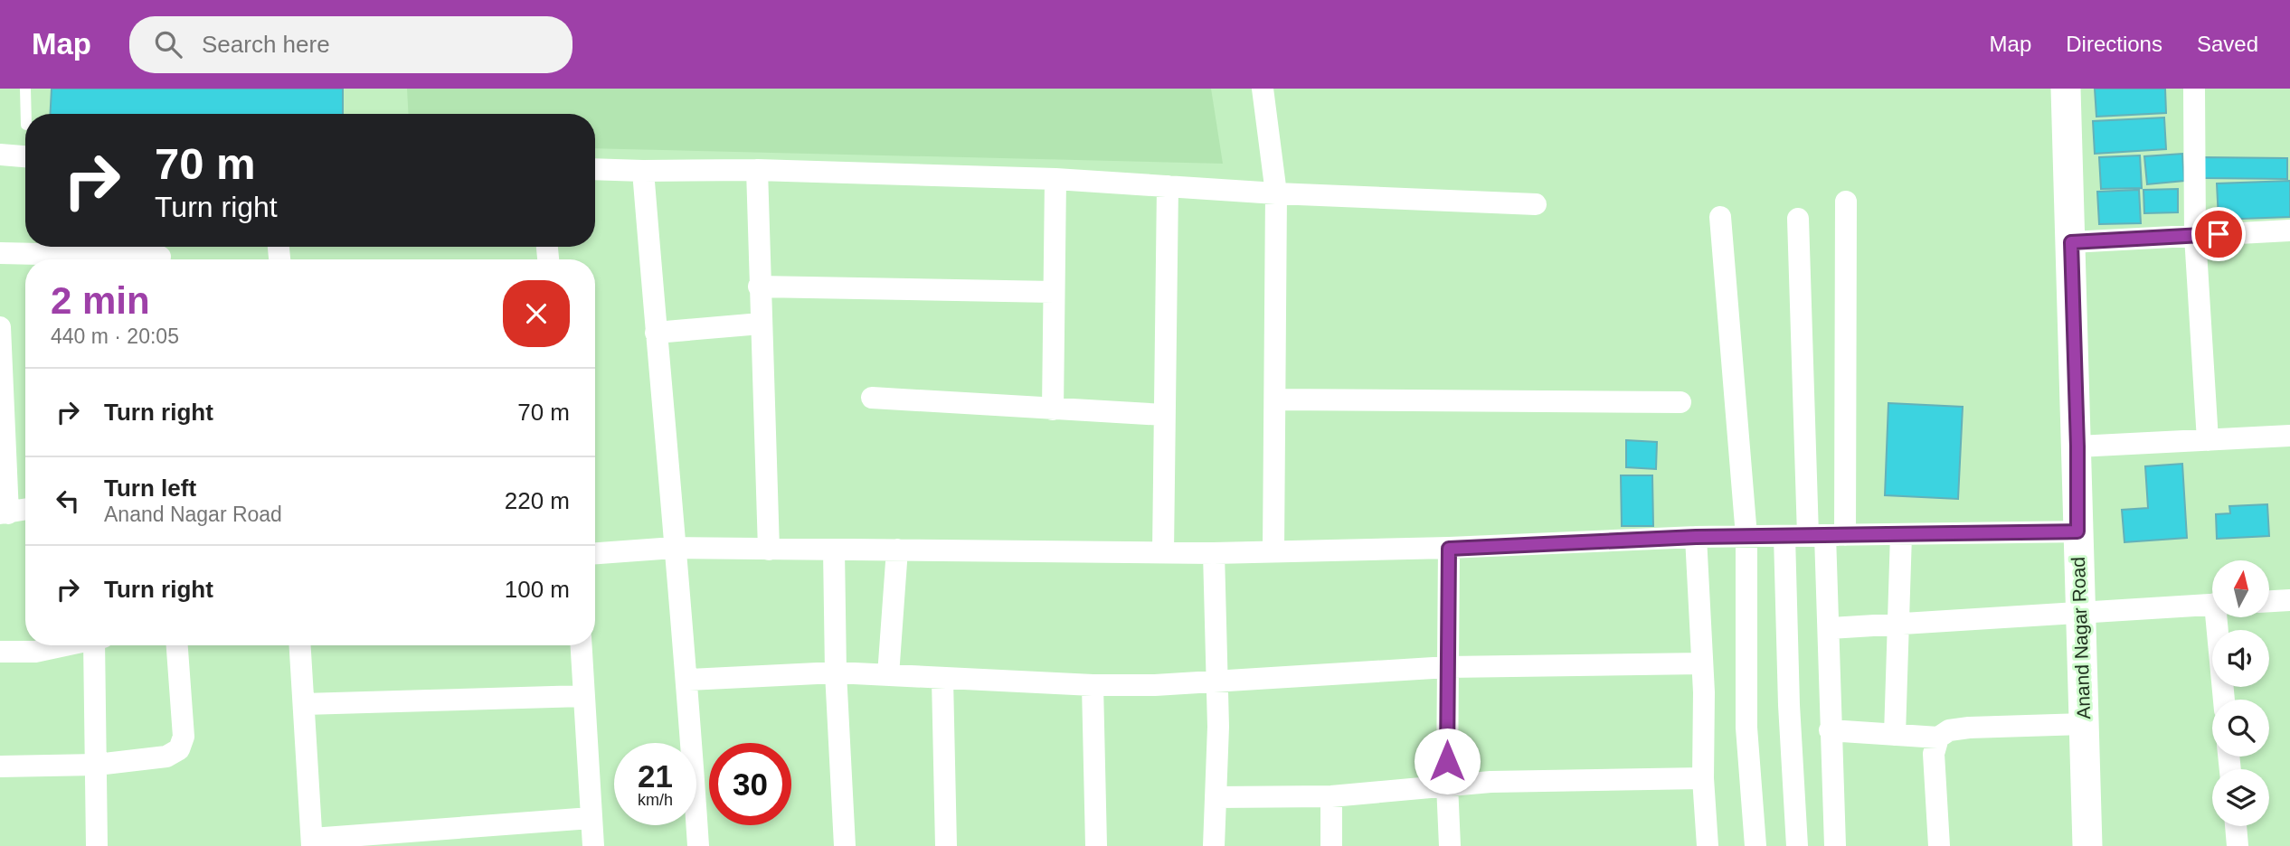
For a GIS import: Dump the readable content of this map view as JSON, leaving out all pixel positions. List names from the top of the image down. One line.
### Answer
{"streets":{"street":["Anand Nagar Road"]},"north":"top","page":{"header":"Map","search":"Search here","nav":["Map","Directions","Saved"],"turn":["70 m","Turn right"],"heading":["2 min","440 m · 20:05"],"list":[{"name":"Turn right","value":"70 m"},{"name":"Turn left","note":"Anand Nagar Road","value":"220 m"},{"name":"Turn right","value":"100 m"}],"speed":"21 km/h","limit":"30"}}
